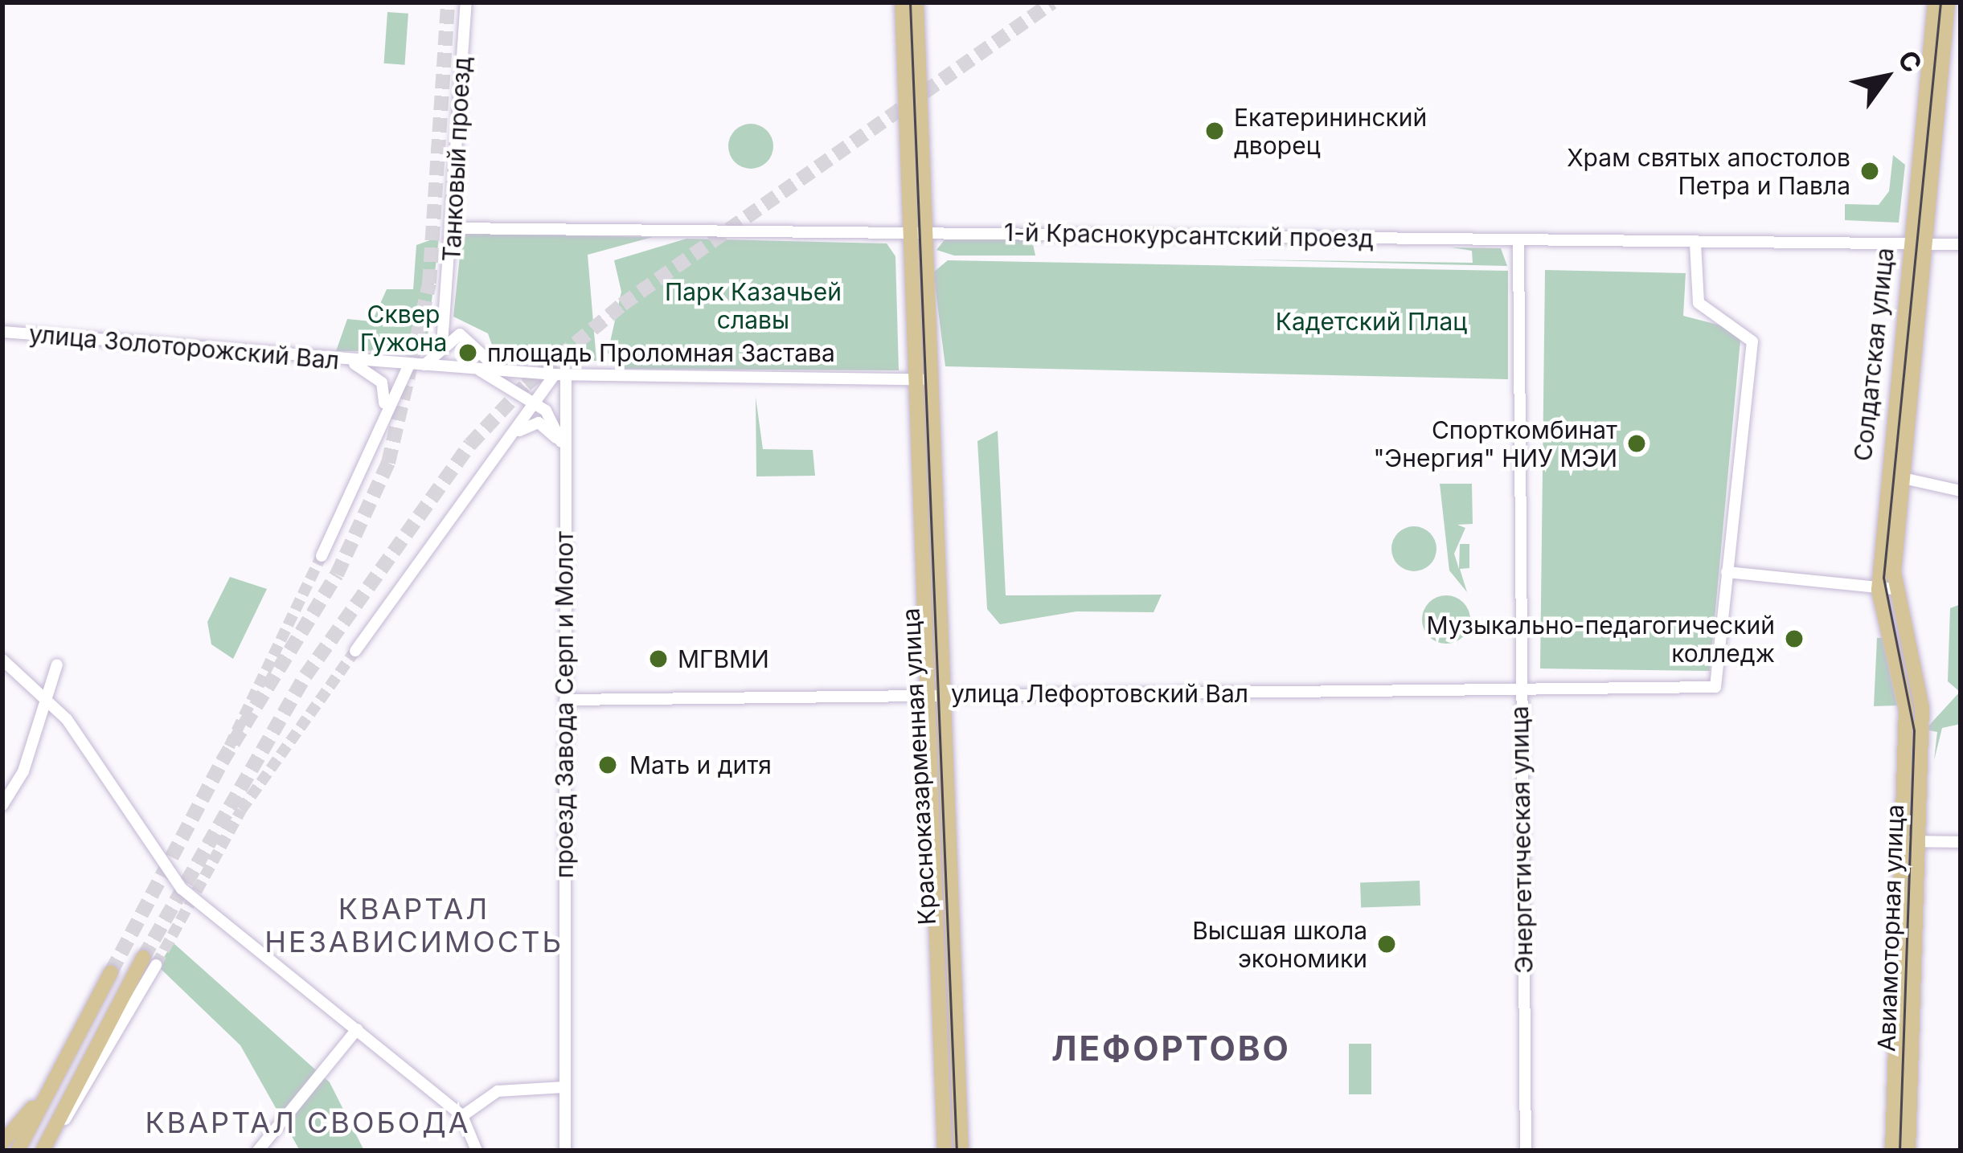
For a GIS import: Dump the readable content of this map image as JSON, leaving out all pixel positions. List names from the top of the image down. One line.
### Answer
{"streets":{"main road":["Солдатская улица","Красноказарменная улица","Авиамоторная улица"],"street":["Танковый проезд","1-й Краснокурсантский проезд","улица Золоторожский Вал","улица Лефортовский Вал","проезд Завода Серп и Молот","Энергетическая улица"]},"crossings":[["Танковый проезд","1-й Краснокурсантский проезд"],["1-й Краснокурсантский проезд","Солдатская улица"],["1-й Краснокурсантский проезд","Красноказарменная улица"],["1-й Краснокурсантский проезд","Энергетическая улица"],["Солдатская улица","Авиамоторная улица"],["улица Лефортовский Вал","проезд Завода Серп и Молот"],["улица Лефортовский Вал","Красноказарменная улица"],["улица Лефортовский Вал","Энергетическая улица"]],"districts":["КВАРТАЛ НЕЗАВИСИМОСТЬ","ЛЕФОРТОВО","КВАРТАЛ СВОБОДА"],"parks":["Парк Казачьей славы","Сквер Гужона","Кадетский Плац"],"places":["Екатерининский дворец","Храм святых апостолов Петра и Павла","площадь Проломная Застава","Спорткомбинат \"Энергия\" НИУ МЭИ","Музыкально-педагогический колледж","МГВМИ","Мать и дитя","Высшая школа экономики"],"north":"top right"}
